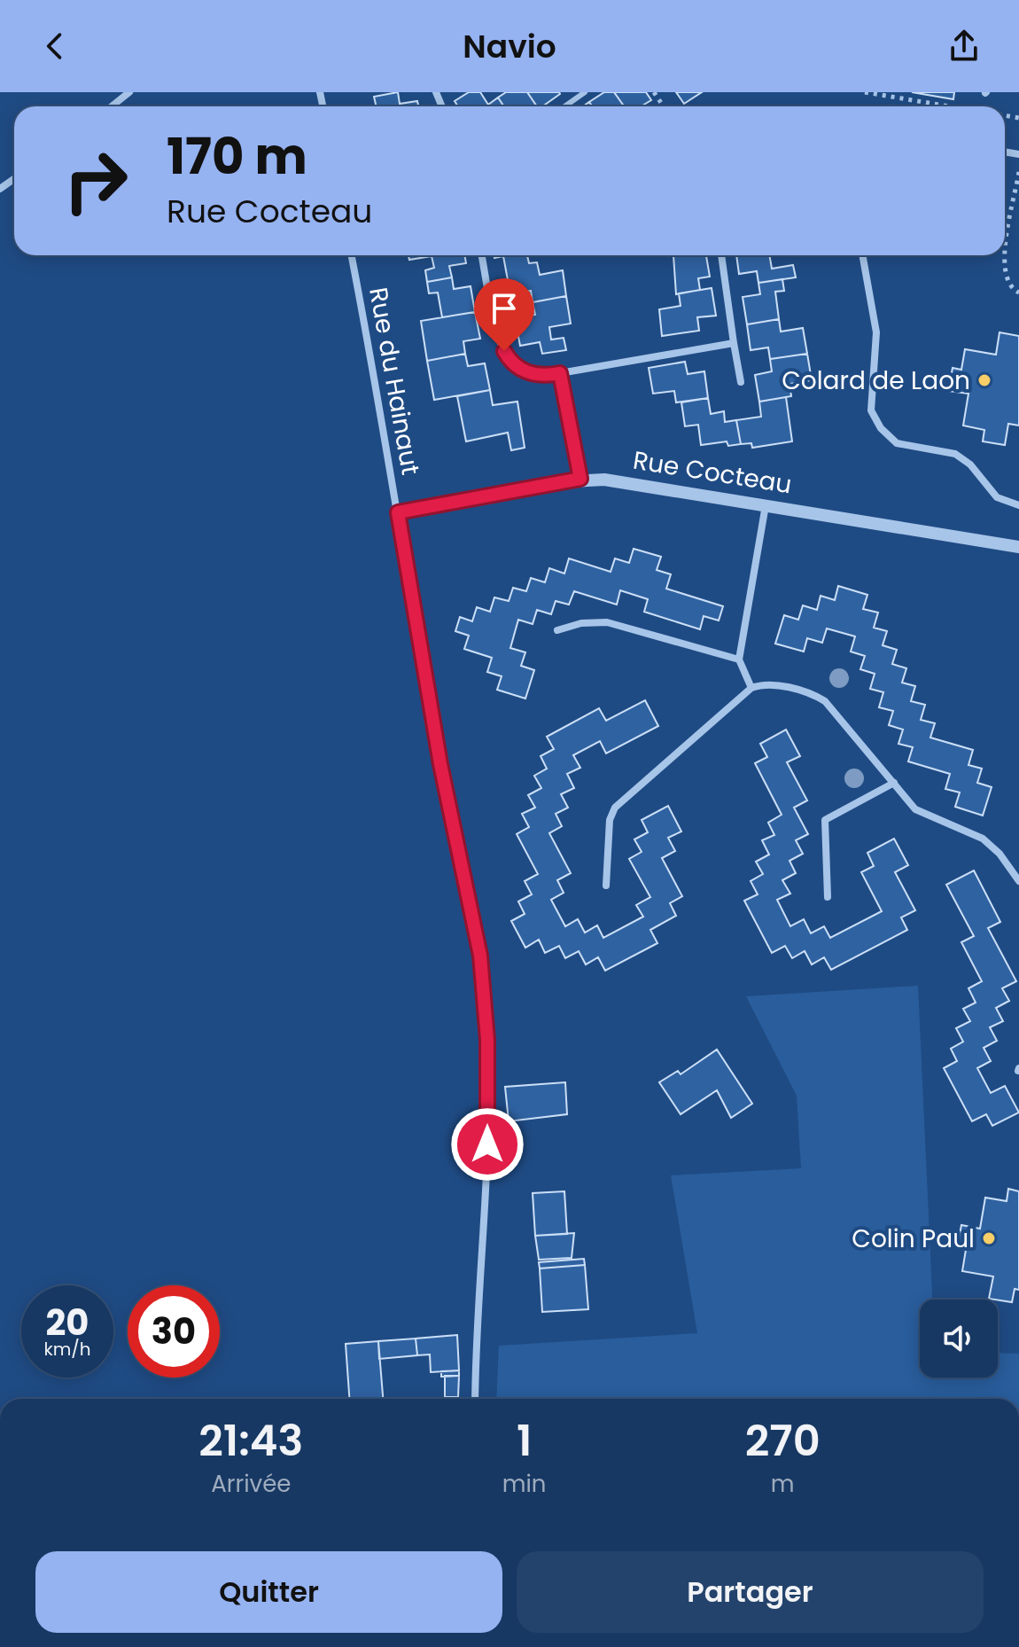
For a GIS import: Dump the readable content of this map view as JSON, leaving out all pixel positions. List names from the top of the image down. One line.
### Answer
{"streets":{"street":["Rue du Hainaut","Rue Cocteau"]},"crossings":[["Rue du Hainaut","Rue Cocteau"]],"places":["Colard de Laon","Colin Paul"],"page":{"header":"Navio","turn":["170 m","Rue Cocteau"],"speed":"20 km/h","limit":"30","eta":["21:43","Arrivée","1","min","270","m"],"buttons":["Quitter","Partager"]}}
